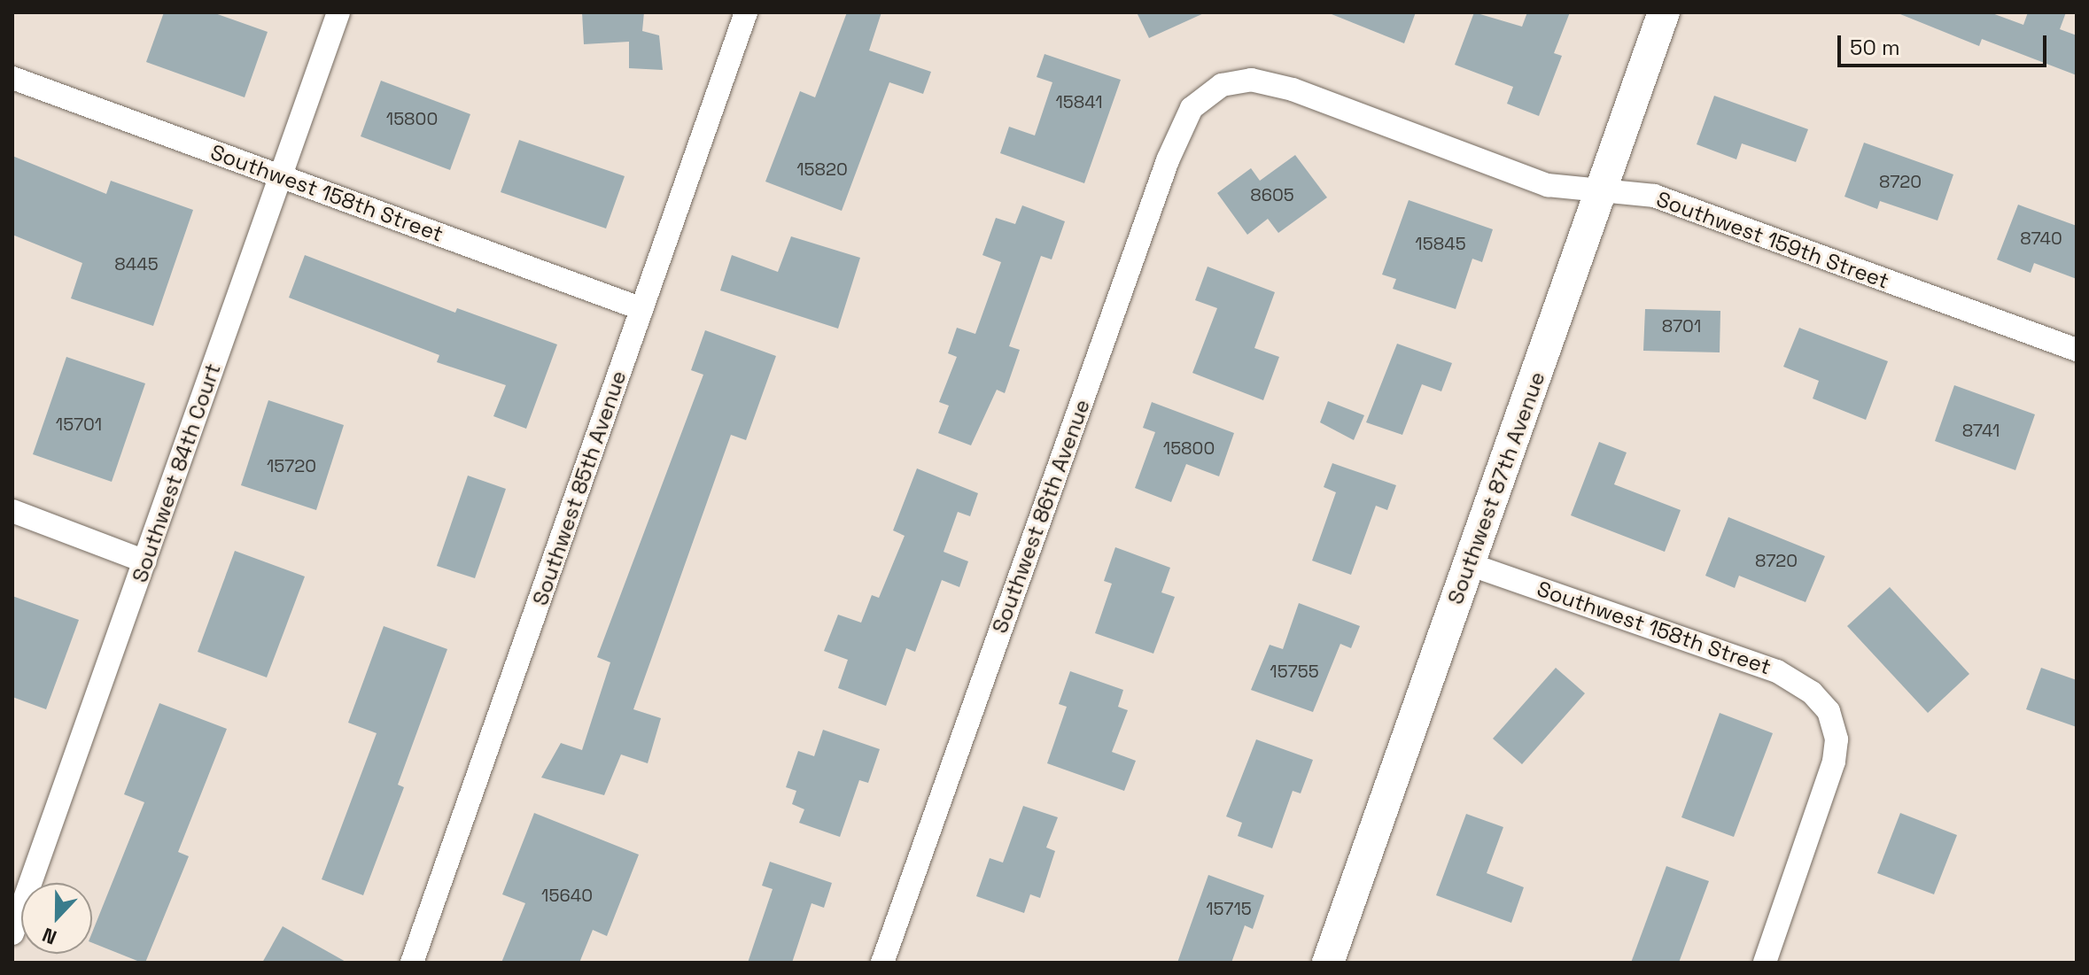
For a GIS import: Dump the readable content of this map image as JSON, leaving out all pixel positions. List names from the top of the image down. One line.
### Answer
{"streets":{"street":["Southwest 158th Street","Southwest 159th Street","Southwest 84th Court","Southwest 85th Avenue","Southwest 87th Avenue","Southwest 86th Avenue"]},"crossings":[["Southwest 158th Street","Southwest 84th Court"],["Southwest 158th Street","Southwest 85th Avenue"],["Southwest 158th Street","Southwest 87th Avenue"],["Southwest 159th Street","Southwest 87th Avenue"],["Southwest 159th Street","Southwest 86th Avenue"]],"house_numbers":["15841","15800","15820","8720","8605","8740","15845","8445","8701","15701","8741","15800","15720","8720","15755","15640","15715"],"scale_bar":"50 m","north":"bottom"}
